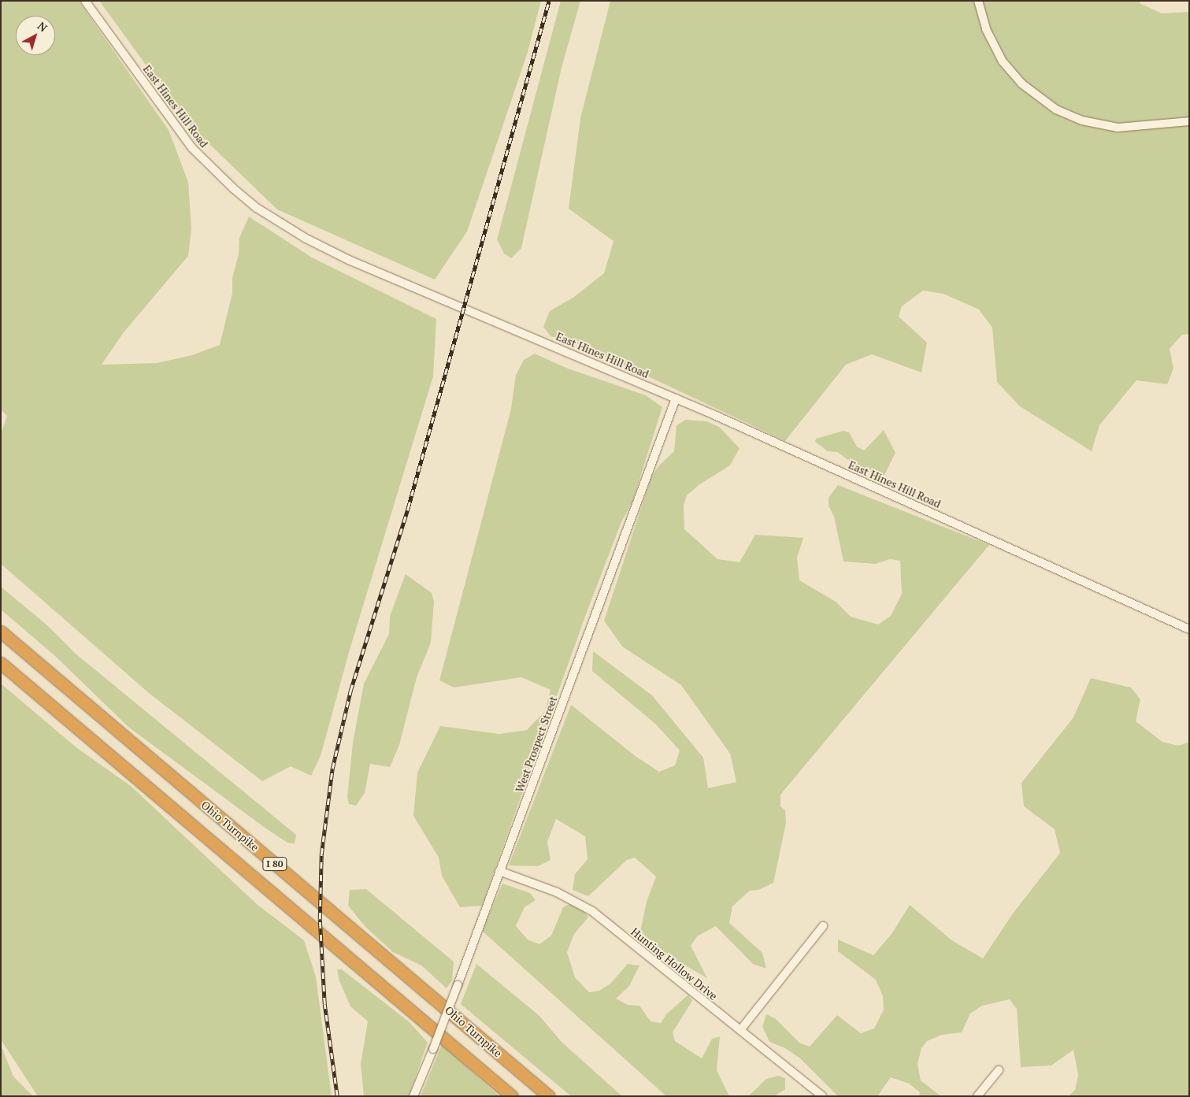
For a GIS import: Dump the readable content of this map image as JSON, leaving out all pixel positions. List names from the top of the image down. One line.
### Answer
{"streets":{"highway":["Ohio Turnpike","I 80"],"street":["East Hines Hill Road","West Prospect Street","Hunting Hollow Drive"]},"crossings":[["East Hines Hill Road","West Prospect Street"],["West Prospect Street","Hunting Hollow Drive"]],"north":"top right"}
